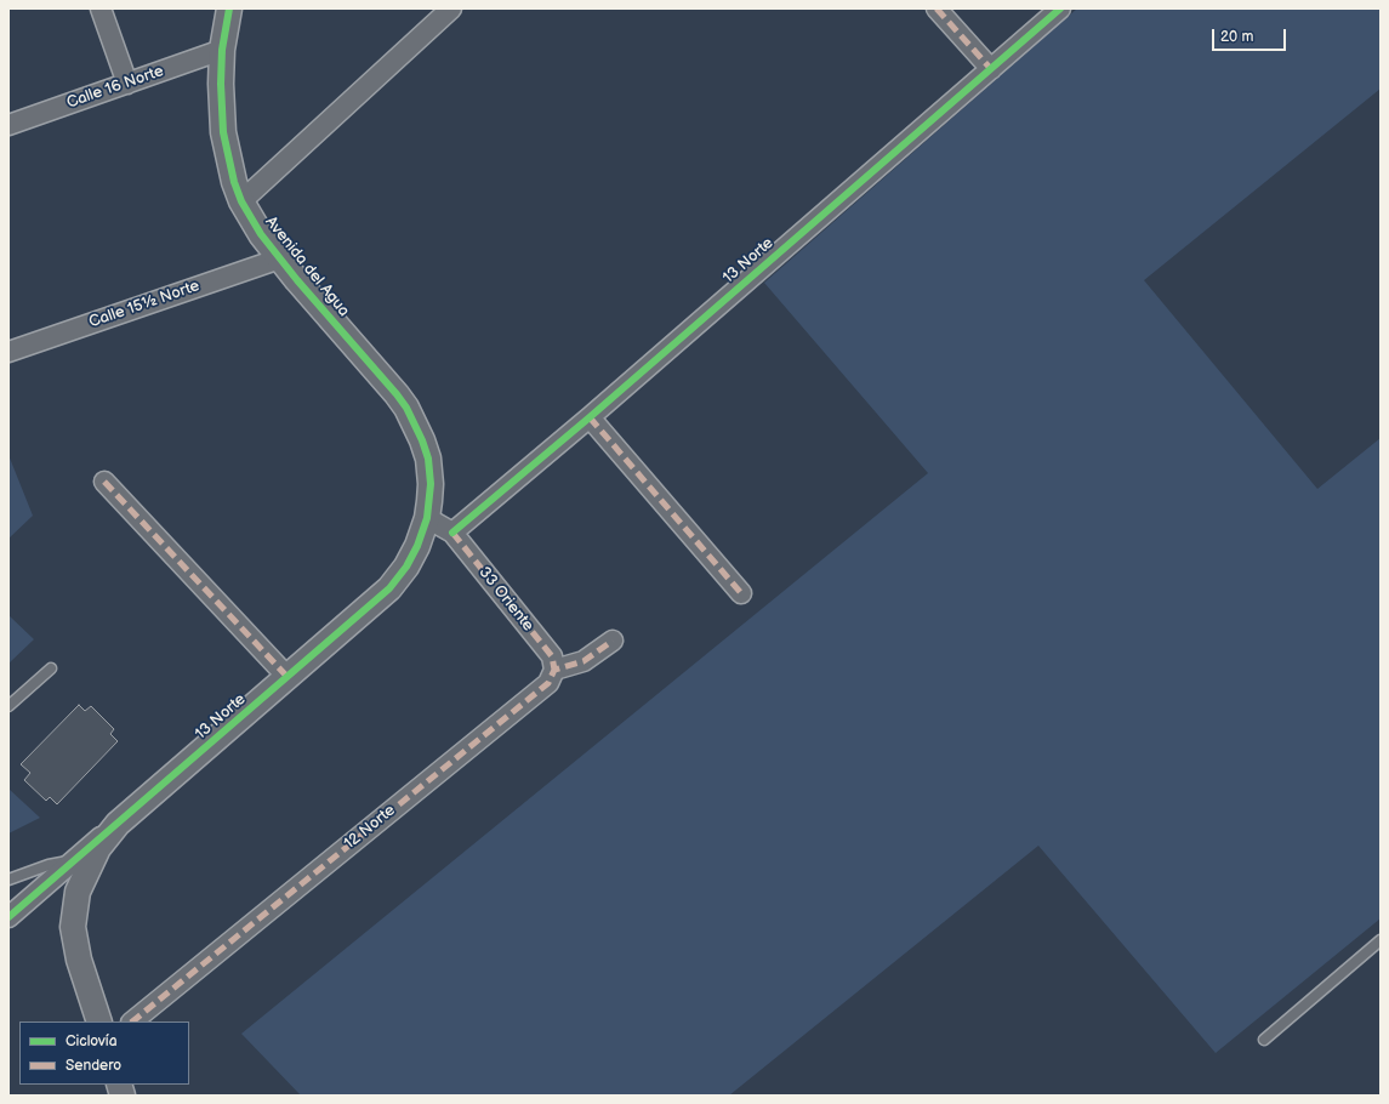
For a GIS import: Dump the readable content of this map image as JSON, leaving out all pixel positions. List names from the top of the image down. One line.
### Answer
{"streets":{"street":["Calle 16 Norte","13 Norte","Avenida del Agua","Calle 15½ Norte","33 Oriente","12 Norte"]},"crossings":[["Calle 16 Norte","Avenida del Agua"],["13 Norte","Avenida del Agua"],["13 Norte","33 Oriente"],["Avenida del Agua","Calle 15½ Norte"],["33 Oriente","12 Norte"]],"legend":["Ciclovía","Sendero"],"scale_bar":"20 m"}
